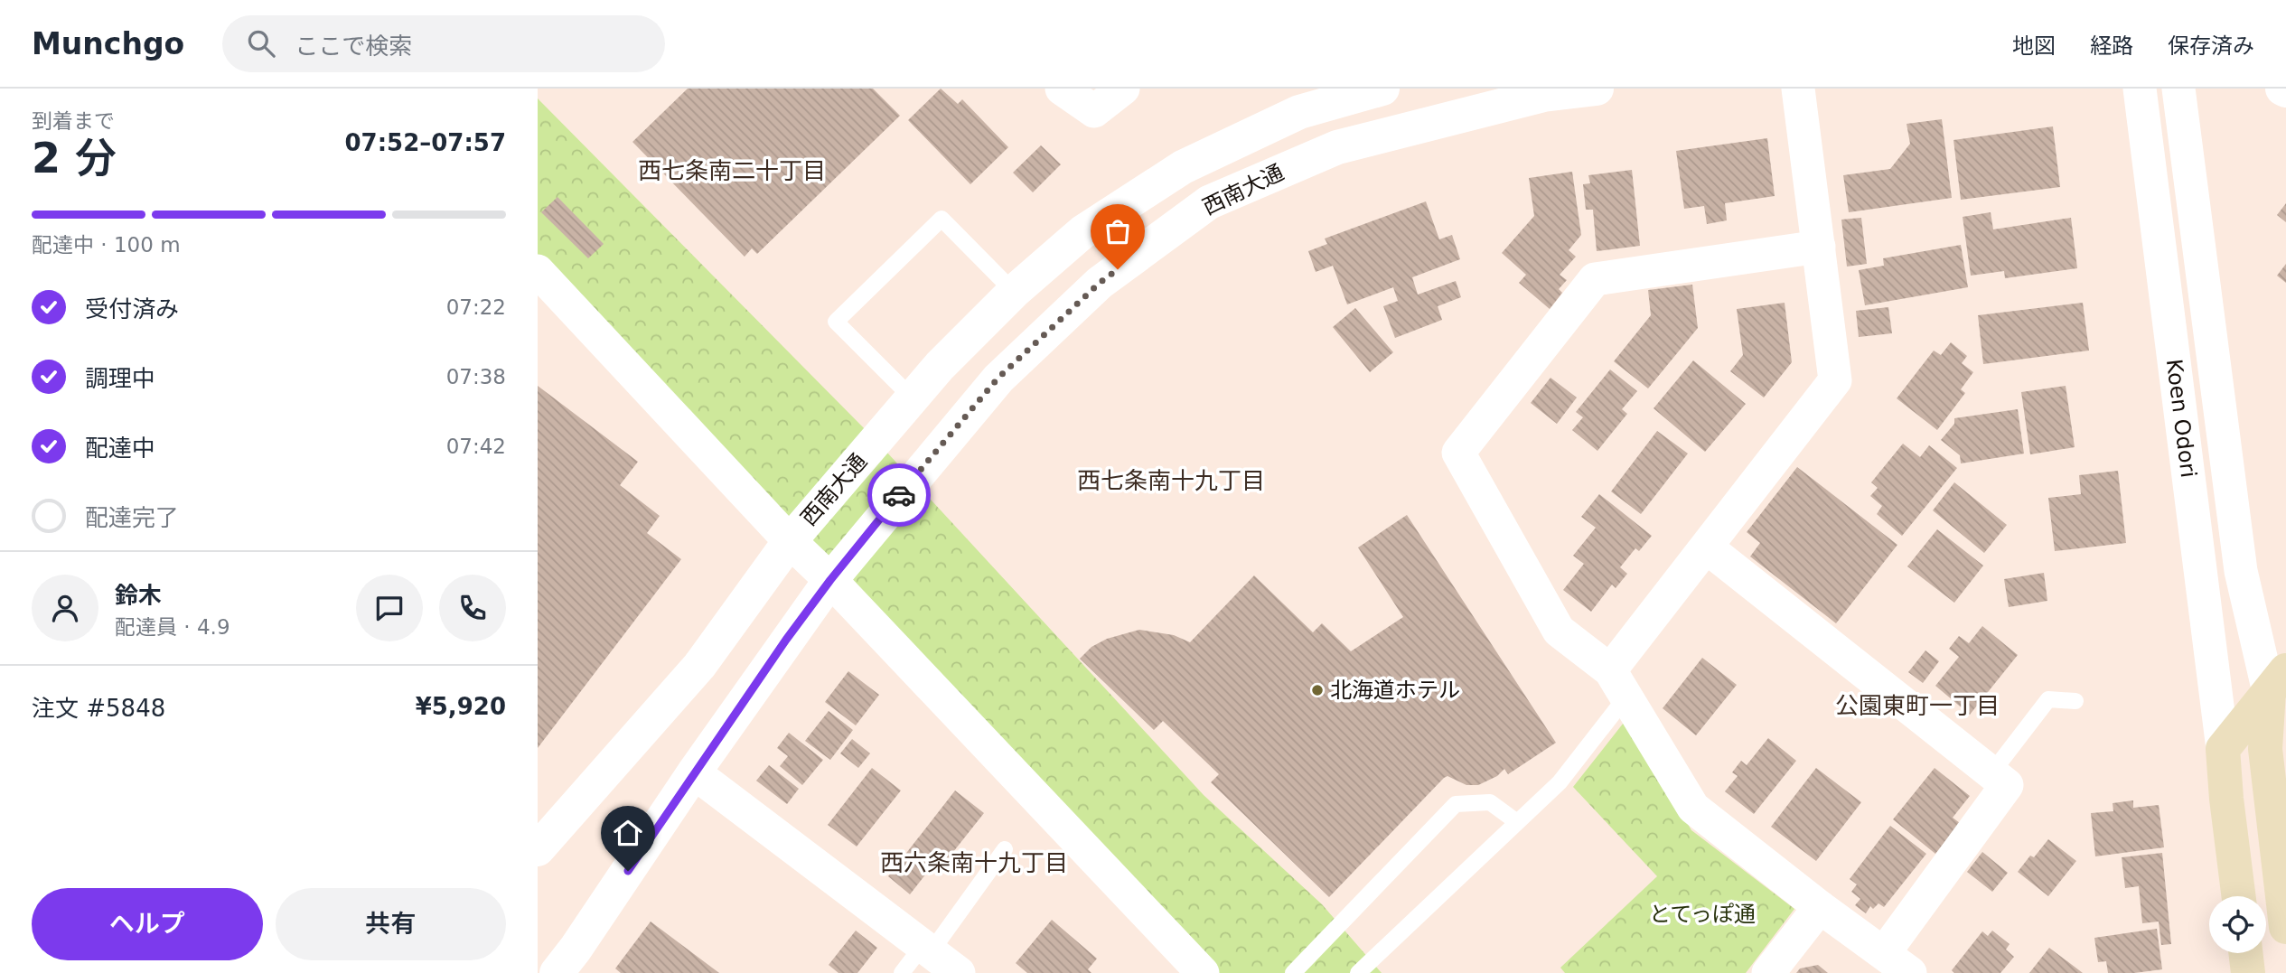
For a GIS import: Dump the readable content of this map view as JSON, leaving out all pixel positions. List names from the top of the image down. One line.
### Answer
{"streets":{"street":["西南大通","Koen Odori"]},"districts":["西七条南二十丁目","西七条南十九丁目","公園東町一丁目","西六条南十九丁目"],"parks":["とてっぽ通"],"places":["北海道ホテル"],"page":{"header":"Munchgo","search":"ここで検索","nav":["地図","経路","保存済み"],"heading":["2 分","到着まで","07:52–07:57"],"panel":["鈴木","配達員 · 4.9","注文 #5848","¥5,920"],"bar":"配達中 · 100 m","list":[["受付済み","07:22"],["調理中","07:38"],["配達中","07:42"],"配達完了"],"buttons":["ヘルプ","共有"]}}
